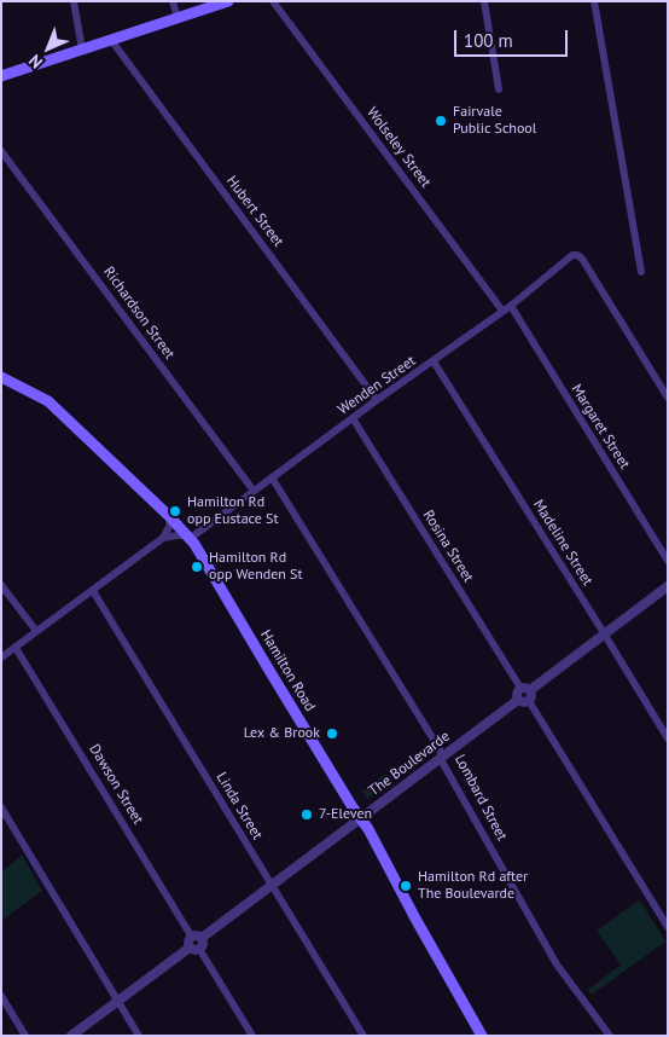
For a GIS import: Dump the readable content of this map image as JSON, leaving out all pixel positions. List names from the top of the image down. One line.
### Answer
{"streets":{"main road":["Hamilton Road"],"street":["Wolseley Street","Hubert Street","Richardson Street","Wenden Street","Margaret Street","Madeline Street","Rosina Street","The Boulevarde","Dawson Street","Lombard Street","Linda Street"]},"crossings":[["Wolseley Street","Wenden Street"],["Hubert Street","Wenden Street"],["Richardson Street","Wenden Street"],["Wenden Street","Margaret Street"],["Wenden Street","Madeline Street"],["Wenden Street","Rosina Street"],["Wenden Street","Hamilton Road"],["Wenden Street","Lombard Street"],["Hamilton Road","The Boulevarde"],["The Boulevarde","Dawson Street"],["The Boulevarde","Lombard Street"],["The Boulevarde","Linda Street"]],"places":["Fairvale Public School","Hamilton Rd opp Eustace St","Hamilton Rd opp Wenden St","Lex & Brook","7-Eleven","Hamilton Rd after The Boulevarde"],"scale_bar":"100 m","north":"bottom left"}
